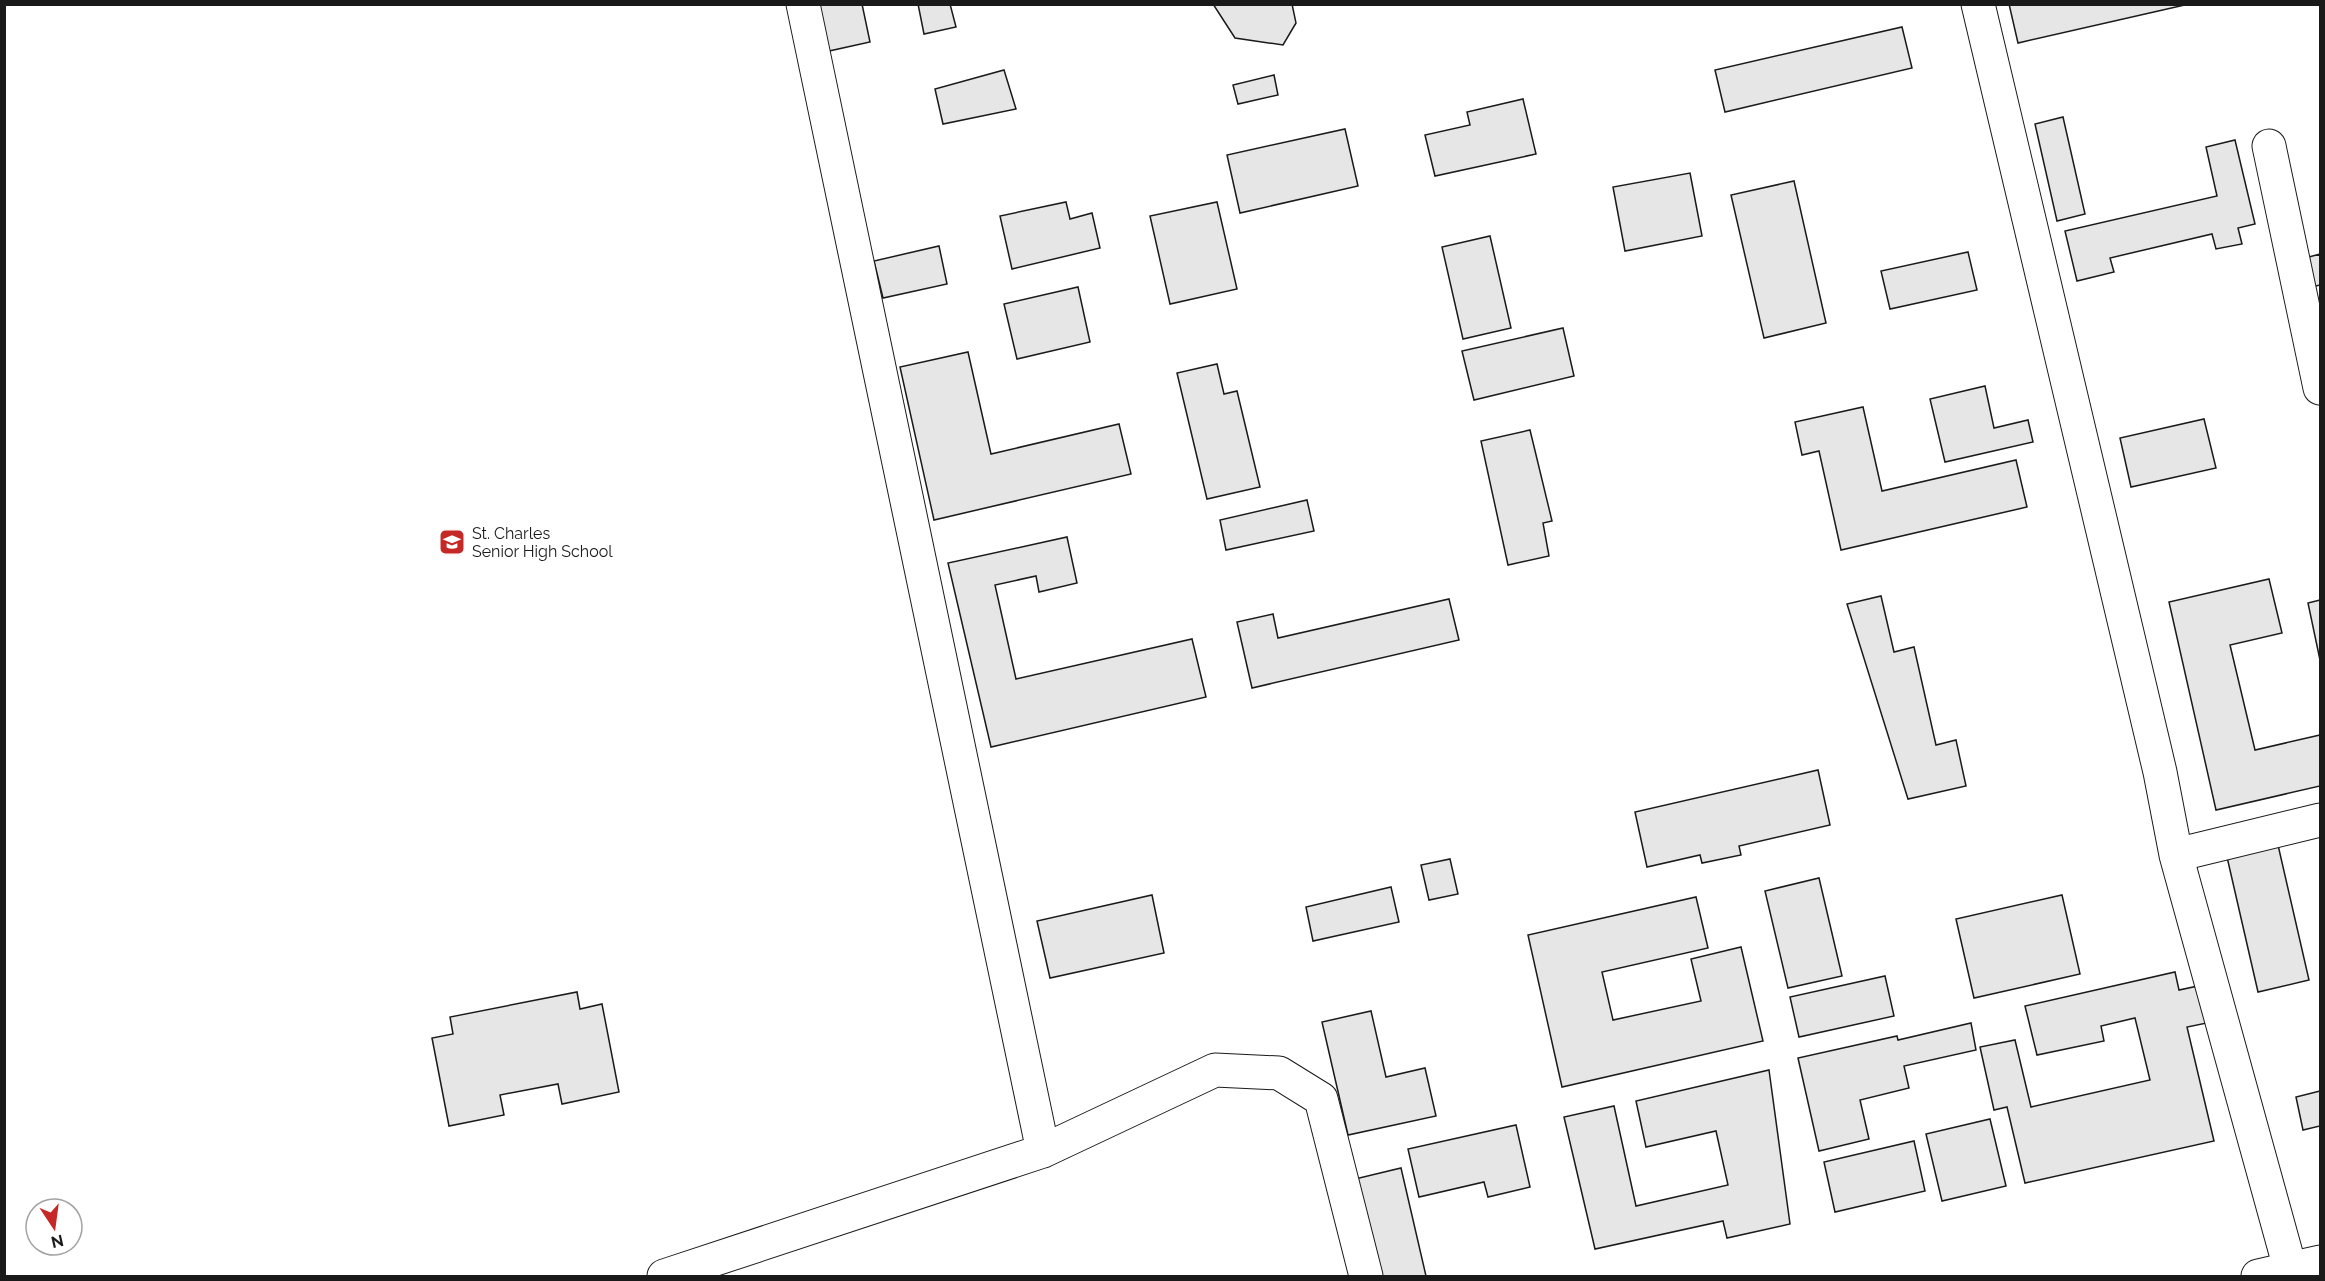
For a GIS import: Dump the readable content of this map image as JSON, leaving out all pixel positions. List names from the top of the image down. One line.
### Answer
{"places":{"school or university":["St. Charles Senior High School"]},"north":"bottom"}
